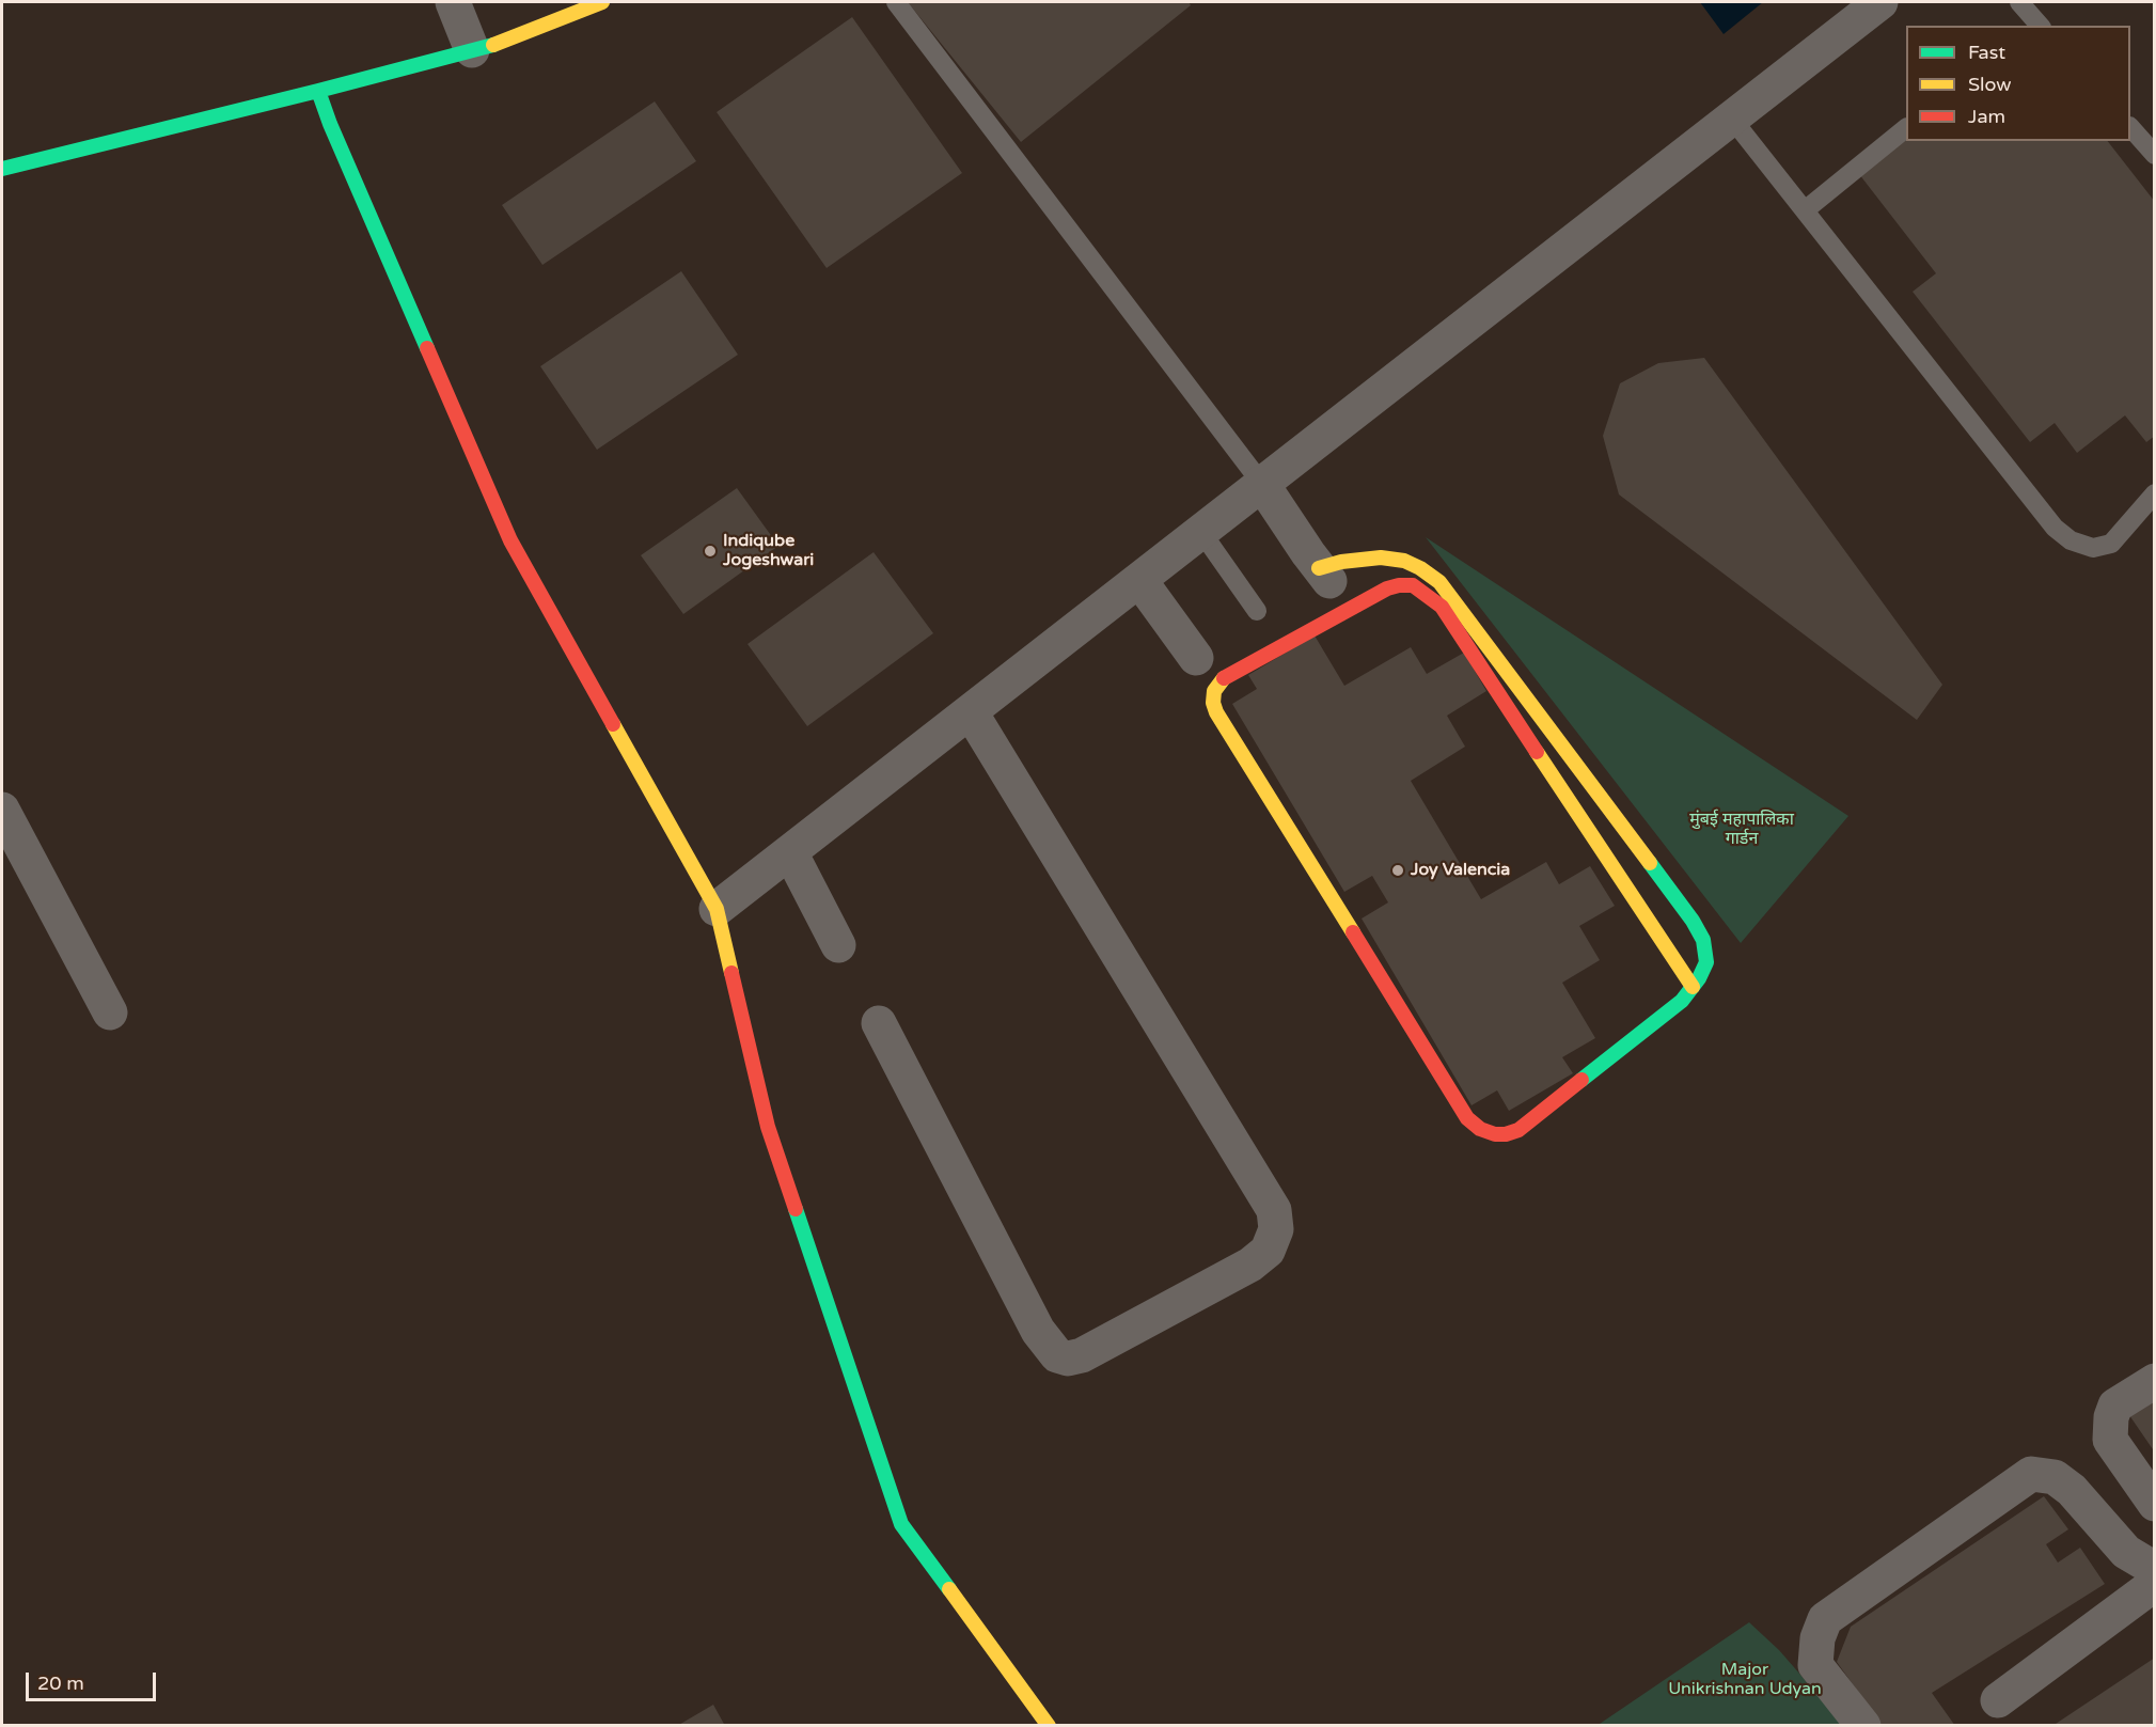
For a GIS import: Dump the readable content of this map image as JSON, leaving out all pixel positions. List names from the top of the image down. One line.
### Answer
{"parks":["मुंबई महापालिका गार्डन","Major Unikrishnan Udyan"],"places":["Indiqube Jogeshwari","Joy Valencia"],"legend":["Fast","Slow","Jam"],"scale_bar":"20 m"}
